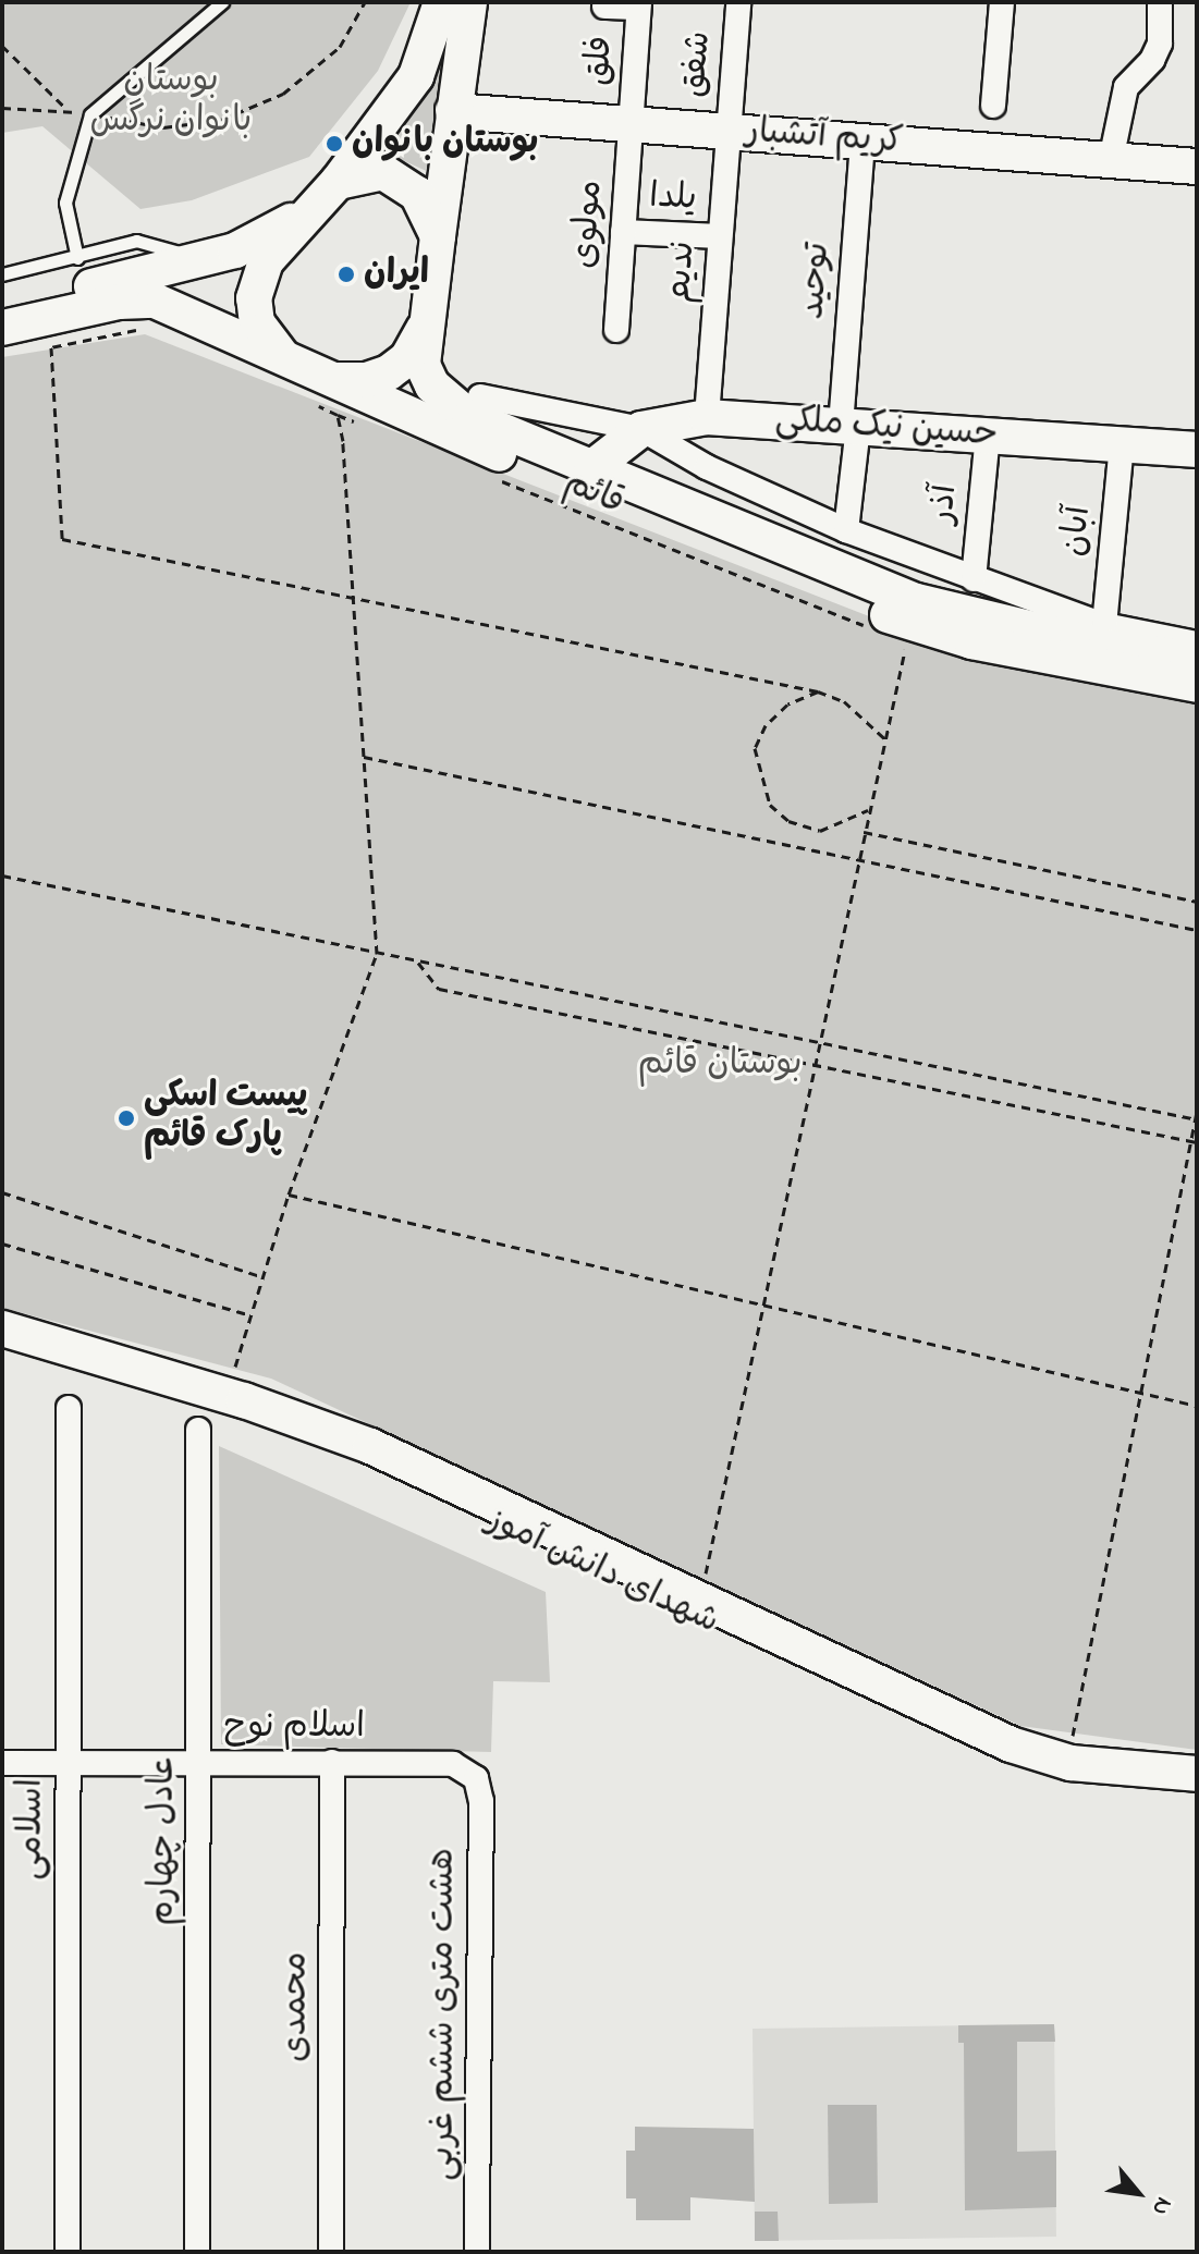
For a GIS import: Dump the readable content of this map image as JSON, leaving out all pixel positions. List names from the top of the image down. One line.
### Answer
{"streets":{"main road":["کریم آتشبار","حسین نیک ملکی","قائم","شهدای دانش آموز"],"street":["فلق","شفق","یلدا","مولوی","ندیم","توحید","آذر","آبان","اسلام نوح","اسلامی","عادل چهارم","محمدی","هشت متری ششم غربی"]},"crossings":[["فلق","کریم آتشبار"],["فلق","مولوی"],["شفق","کریم آتشبار"],["شفق","ندیم"],["کریم آتشبار","مولوی"],["کریم آتشبار","ندیم"],["کریم آتشبار","توحید"],["یلدا","مولوی"],["یلدا","ندیم"],["ندیم","حسین نیک ملکی"],["توحید","حسین نیک ملکی"],["حسین نیک ملکی","قائم"],["حسین نیک ملکی","آذر"],["حسین نیک ملکی","آبان"],["اسلام نوح","اسلامی"],["اسلام نوح","عادل چهارم"],["اسلام نوح","محمدی"],["اسلام نوح","هشت متری ششم غربی"]],"parks":["بوستان بانوان نرگس","بوستان قائم"],"places":["بوستان بانوان","ایران","پیست اسکی پارک قائم"],"north":"bottom right"}
